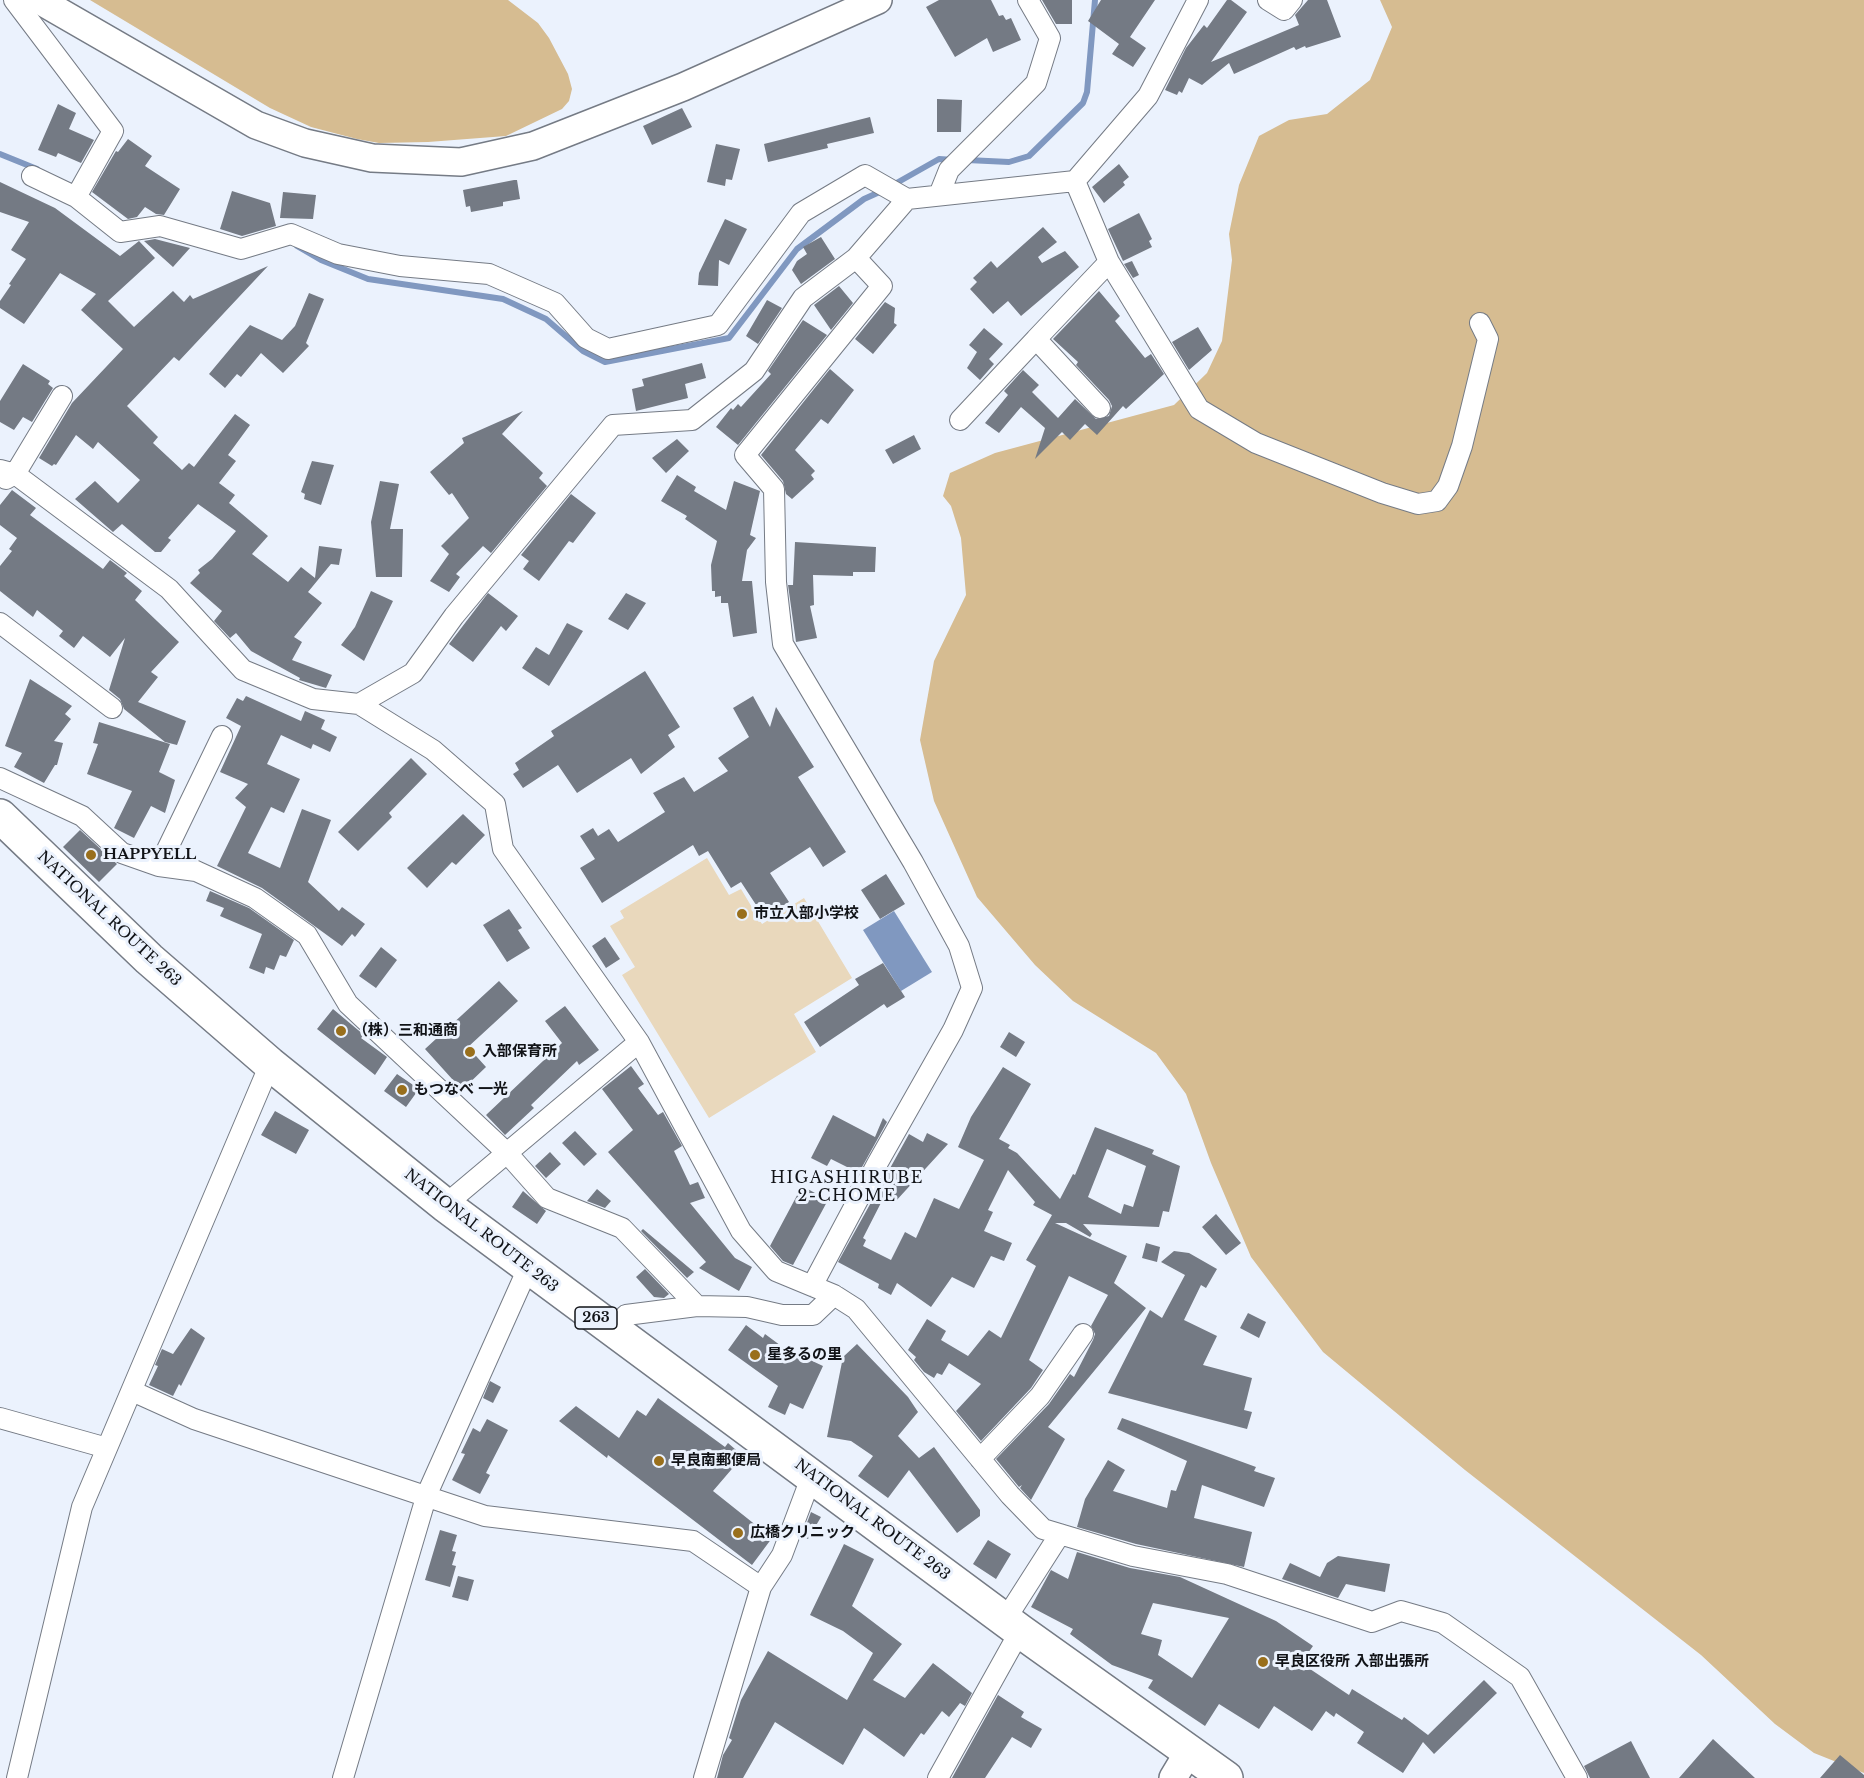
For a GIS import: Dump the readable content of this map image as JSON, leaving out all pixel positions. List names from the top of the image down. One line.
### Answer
{"streets":{"highway":["NATIONAL ROUTE 263","263"]},"districts":["HIGASHIIRUBE 2-CHOME"],"places":["HAPPYELL","市立入部小学校","（株）三和通商","入部保育所","もつなべ 一光","星多るの里","早良南郵便局","広橋クリニック","早良区役所 入部出張所"]}
